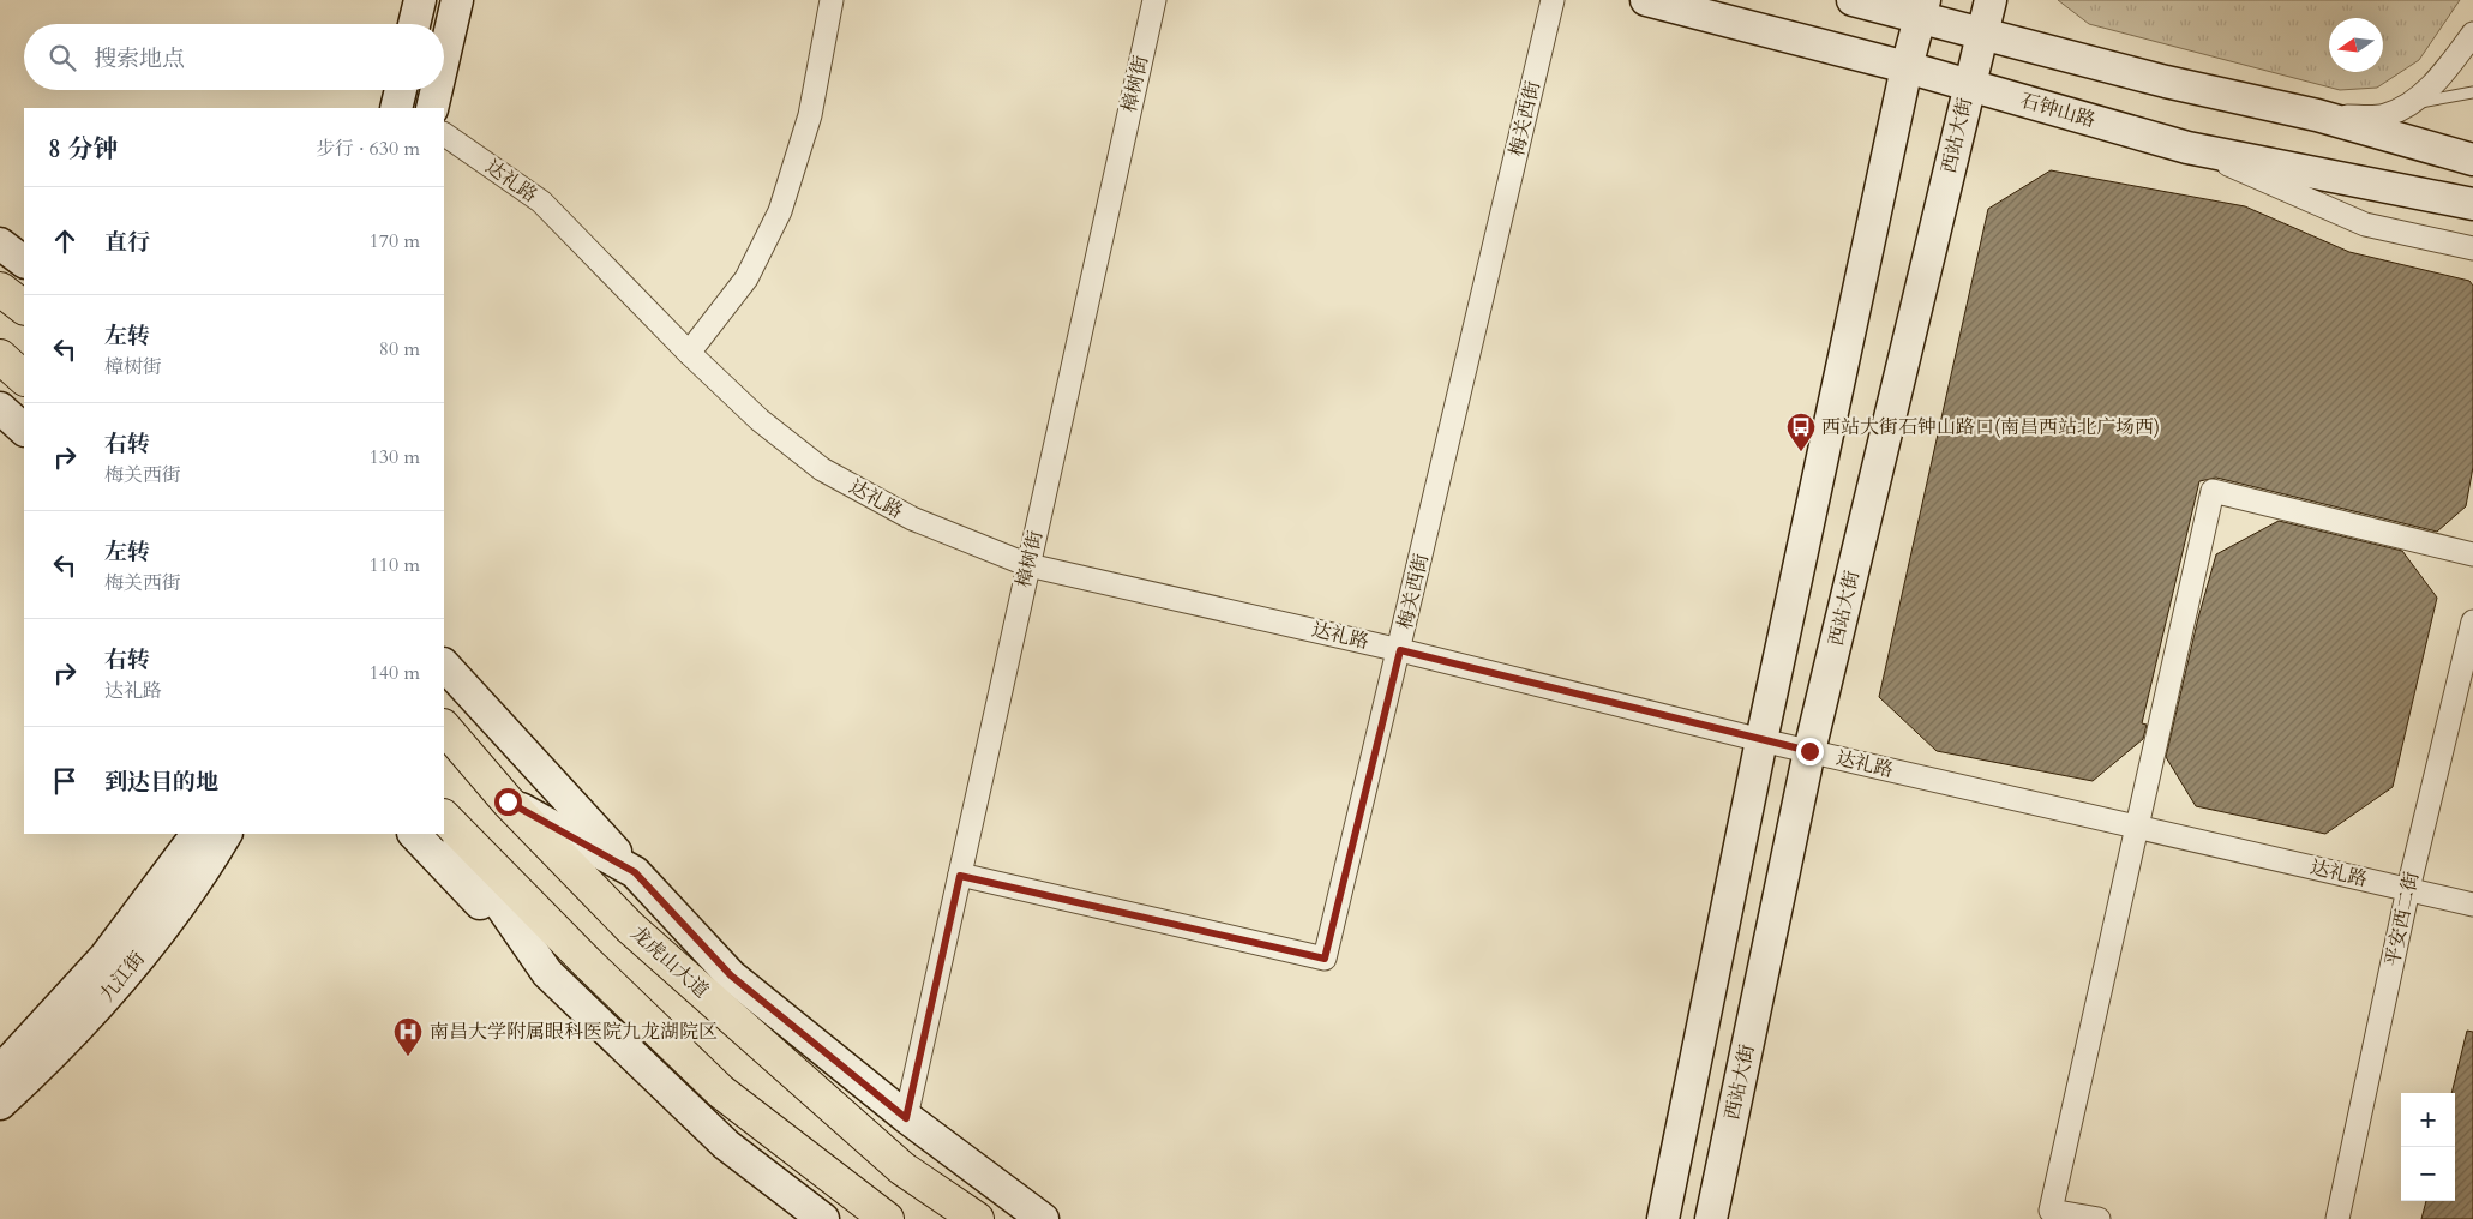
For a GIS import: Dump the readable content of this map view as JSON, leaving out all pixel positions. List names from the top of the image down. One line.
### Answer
{"streets":{"main road":["石钟山路","西站大街","龙虎山大道","九江街"],"street":["樟树街","梅关西街","达礼路","平安西二街"]},"crossings":[["樟树街","梅关西街"],["樟树街","达礼路"],["石钟山路","西站大街"],["梅关西街","达礼路"],["西站大街","达礼路"],["达礼路","平安西二街"]],"places":{"bus stop":["西站大街石钟山路口(南昌西站北广场西)"],"hospital":["南昌大学附属眼科医院九龙湖院区"]},"north":"left","page":{"search":"搜索地点","heading":["8 分钟","步行 · 630 m"],"list":[["直行","170 m"],["左转","樟树街","80 m"],["右转","梅关西街","130 m"],["左转","梅关西街","110 m"],["右转","达礼路","140 m"],"到达目的地"],"map_buttons":["+","−"]}}
